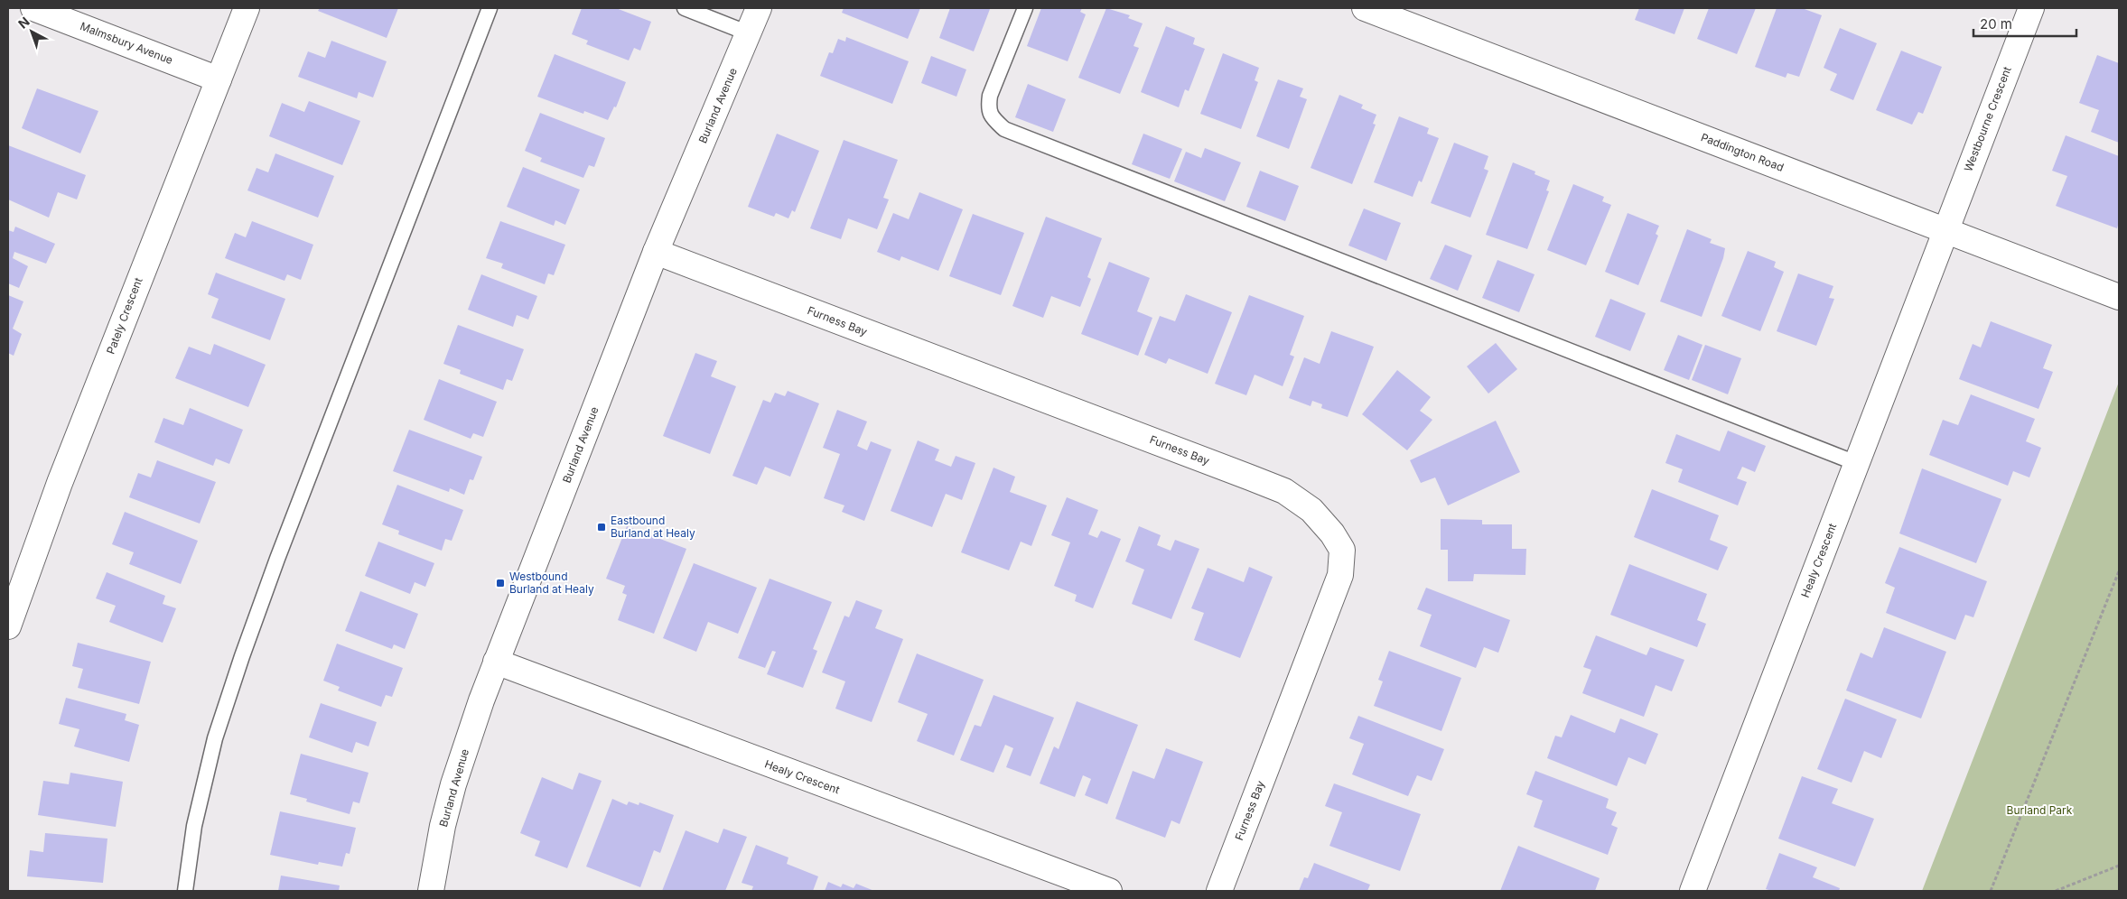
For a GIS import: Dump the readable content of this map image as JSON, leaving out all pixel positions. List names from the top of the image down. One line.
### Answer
{"streets":{"street":["Malmsbury Avenue","Burland Avenue","Westbourne Crescent","Paddington Road","Pately Crescent","Furness Bay","Healy Crescent"]},"crossings":[["Malmsbury Avenue","Pately Crescent"],["Burland Avenue","Furness Bay"],["Burland Avenue","Healy Crescent"],["Westbourne Crescent","Paddington Road"],["Westbourne Crescent","Healy Crescent"],["Paddington Road","Healy Crescent"]],"parks":["Burland Park"],"places":{"transit":["Eastbound Burland at Healy","Westbound Burland at Healy"]},"scale_bar":"20 m","north":"top left"}
